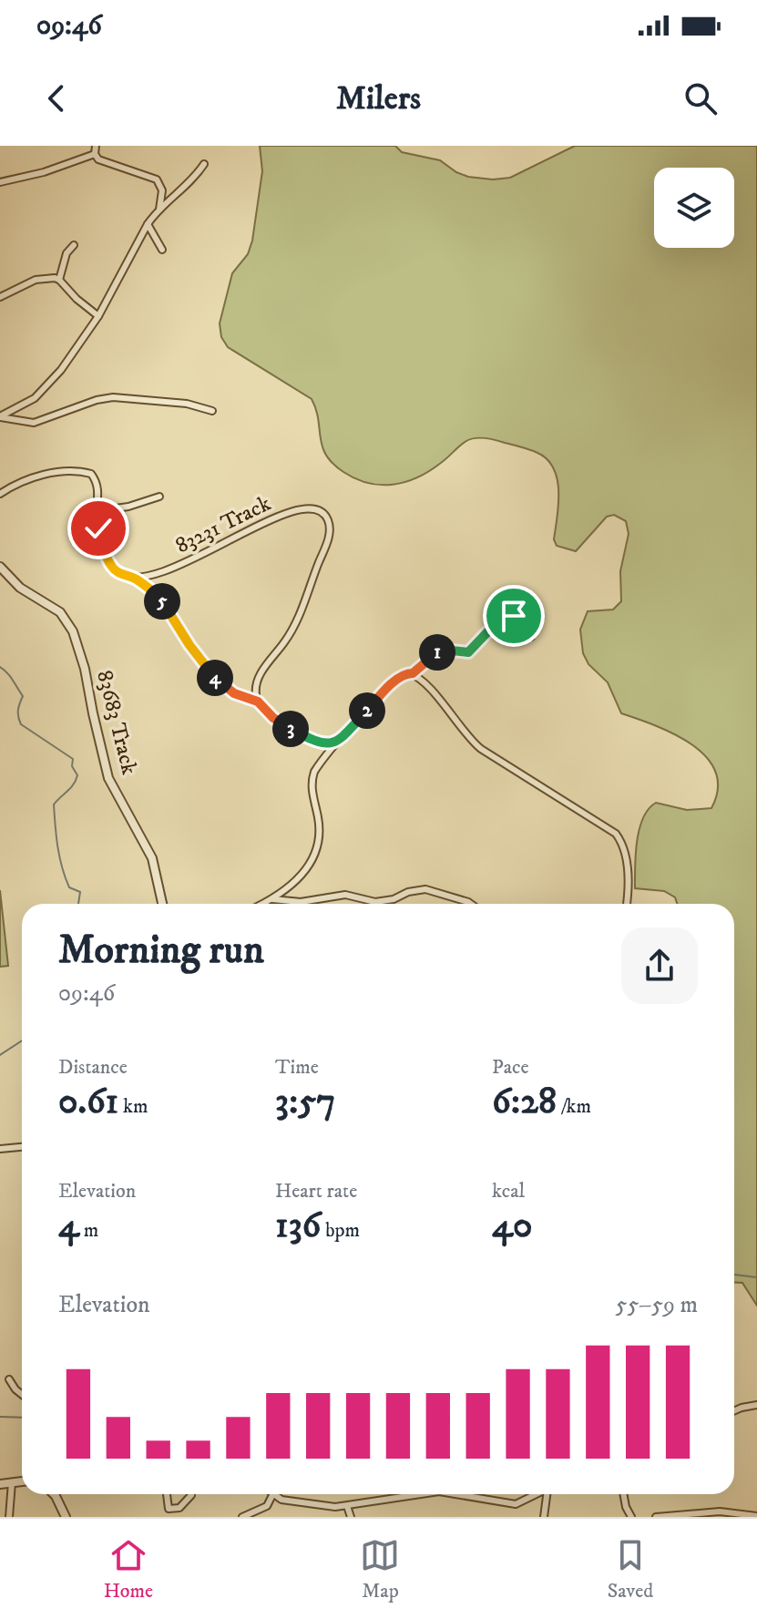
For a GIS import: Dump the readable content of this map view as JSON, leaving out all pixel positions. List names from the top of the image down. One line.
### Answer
{"streets":{"street":["83231 Track","83683 Track"]},"page":{"status":"09:46","header":"Milers","pins":["5","1","4","2","3"],"heading":["Morning run","09:46"],"stats":[["Distance","0.61 km"],["Time","3:57"],["Pace","6:28 /km"],["Elevation","4 m"],["Heart rate","136 bpm"],["kcal","40"]],"chart":["Elevation","55–59 m"],"tabs":["Home","Map","Saved"]}}
